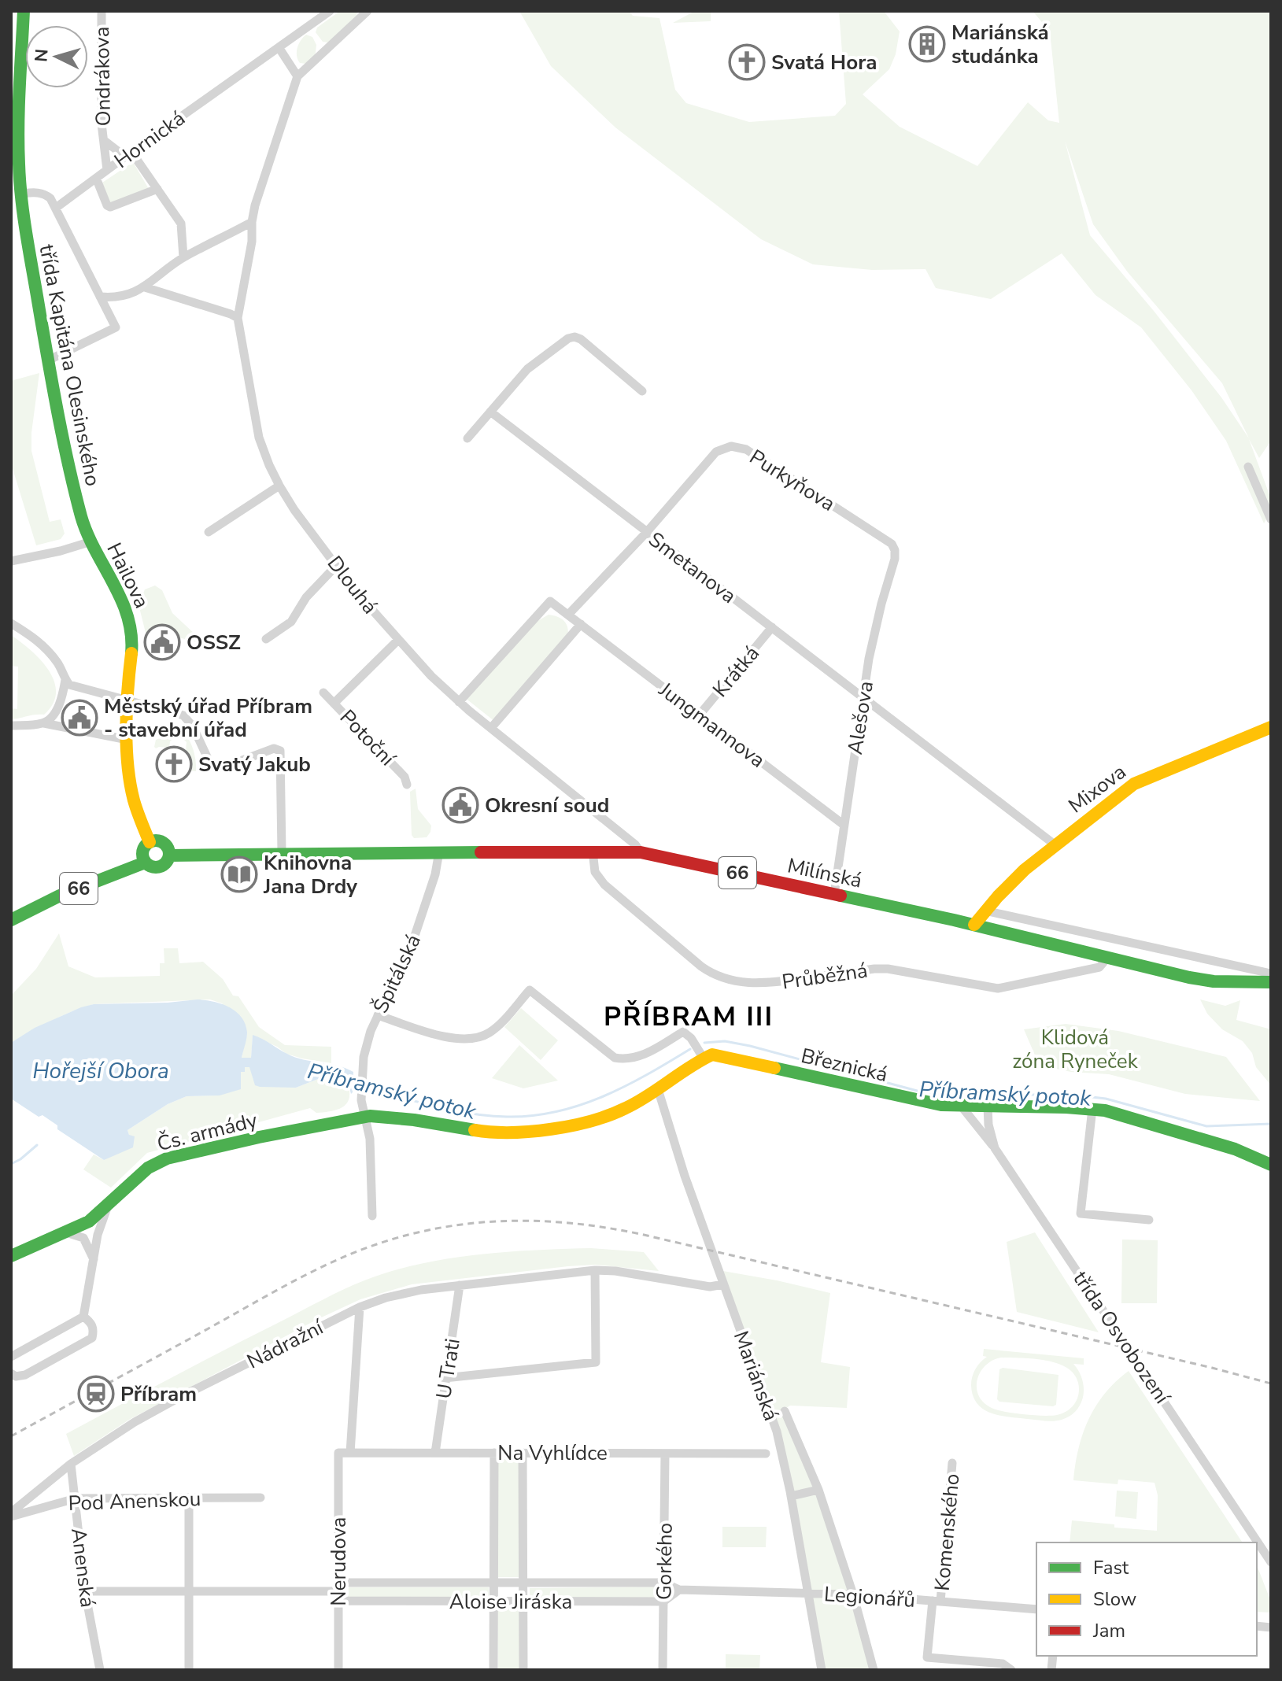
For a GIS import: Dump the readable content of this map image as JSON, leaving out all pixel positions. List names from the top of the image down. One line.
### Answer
{"streets":{"main road":["třída Kapitána Olesinského","Hailova","Mixova","66","Milínská","Březnická","Čs. armády"],"street":["Ondrákova","Hornická","Purkyňova","Smetanova","Dlouhá","Krátká","Alešova","Jungmannova","Potoční","Špitálská","Průběžná","třída Osvobození","Nádražní","U Trati","Mariánská","Na Vyhlídce","Pod Anenskou","Komenského","Nerudova","Gorkého","Anenská","Legionářů","Aloise Jiráska"]},"crossings":[["Ondrákova","Hornická"],["třída Kapitána Olesinského","Hailova"],["Purkyňova","Smetanova"],["Purkyňova","Alešova"],["Purkyňova","Jungmannova"],["Smetanova","Krátká"],["Smetanova","Alešova"],["Smetanova","Mixova"],["Hailova","66"],["Dlouhá","Jungmannova"],["Dlouhá","Milínská"],["Krátká","Jungmannova"],["Alešova","Jungmannova"],["Alešova","Milínská"],["Mixova","Milínská"],["66","Milínská"],["Milínská","Špitálská"],["Milínská","Průběžná"],["Špitálská","Čs. armády"],["Březnická","Čs. armády"],["Březnická","třída Osvobození"],["Čs. armády","Mariánská"],["Nádražní","U Trati"],["Nádražní","Mariánská"],["Nádražní","Pod Anenskou"],["Nádražní","Anenská"],["U Trati","Na Vyhlídce"],["Mariánská","Legionářů"],["Mariánská","Aloise Jiráska"],["Na Vyhlídce","Nerudova"],["Na Vyhlídce","Gorkého"],["Pod Anenskou","Anenská"],["Komenského","Legionářů"],["Nerudova","Aloise Jiráska"],["Gorkého","Aloise Jiráska"],["Anenská","Aloise Jiráska"],["Legionářů","Aloise Jiráska"]],"districts":["PŘÍBRAM III"],"water":["Hořejší Obora","Příbramský potok"],"parks":["Klidová zóna Ryneček"],"places":{"building":["Mariánská studánka"],"church":["Svatá Hora","Svatý Jakub"],"public building":["OSSZ","Městský úřad Příbram - stavební úřad","Okresní soud"],"library":["Knihovna Jana Drdy"],"station":["Příbram"]},"legend":["Fast","Slow","Jam"],"north":"left"}
